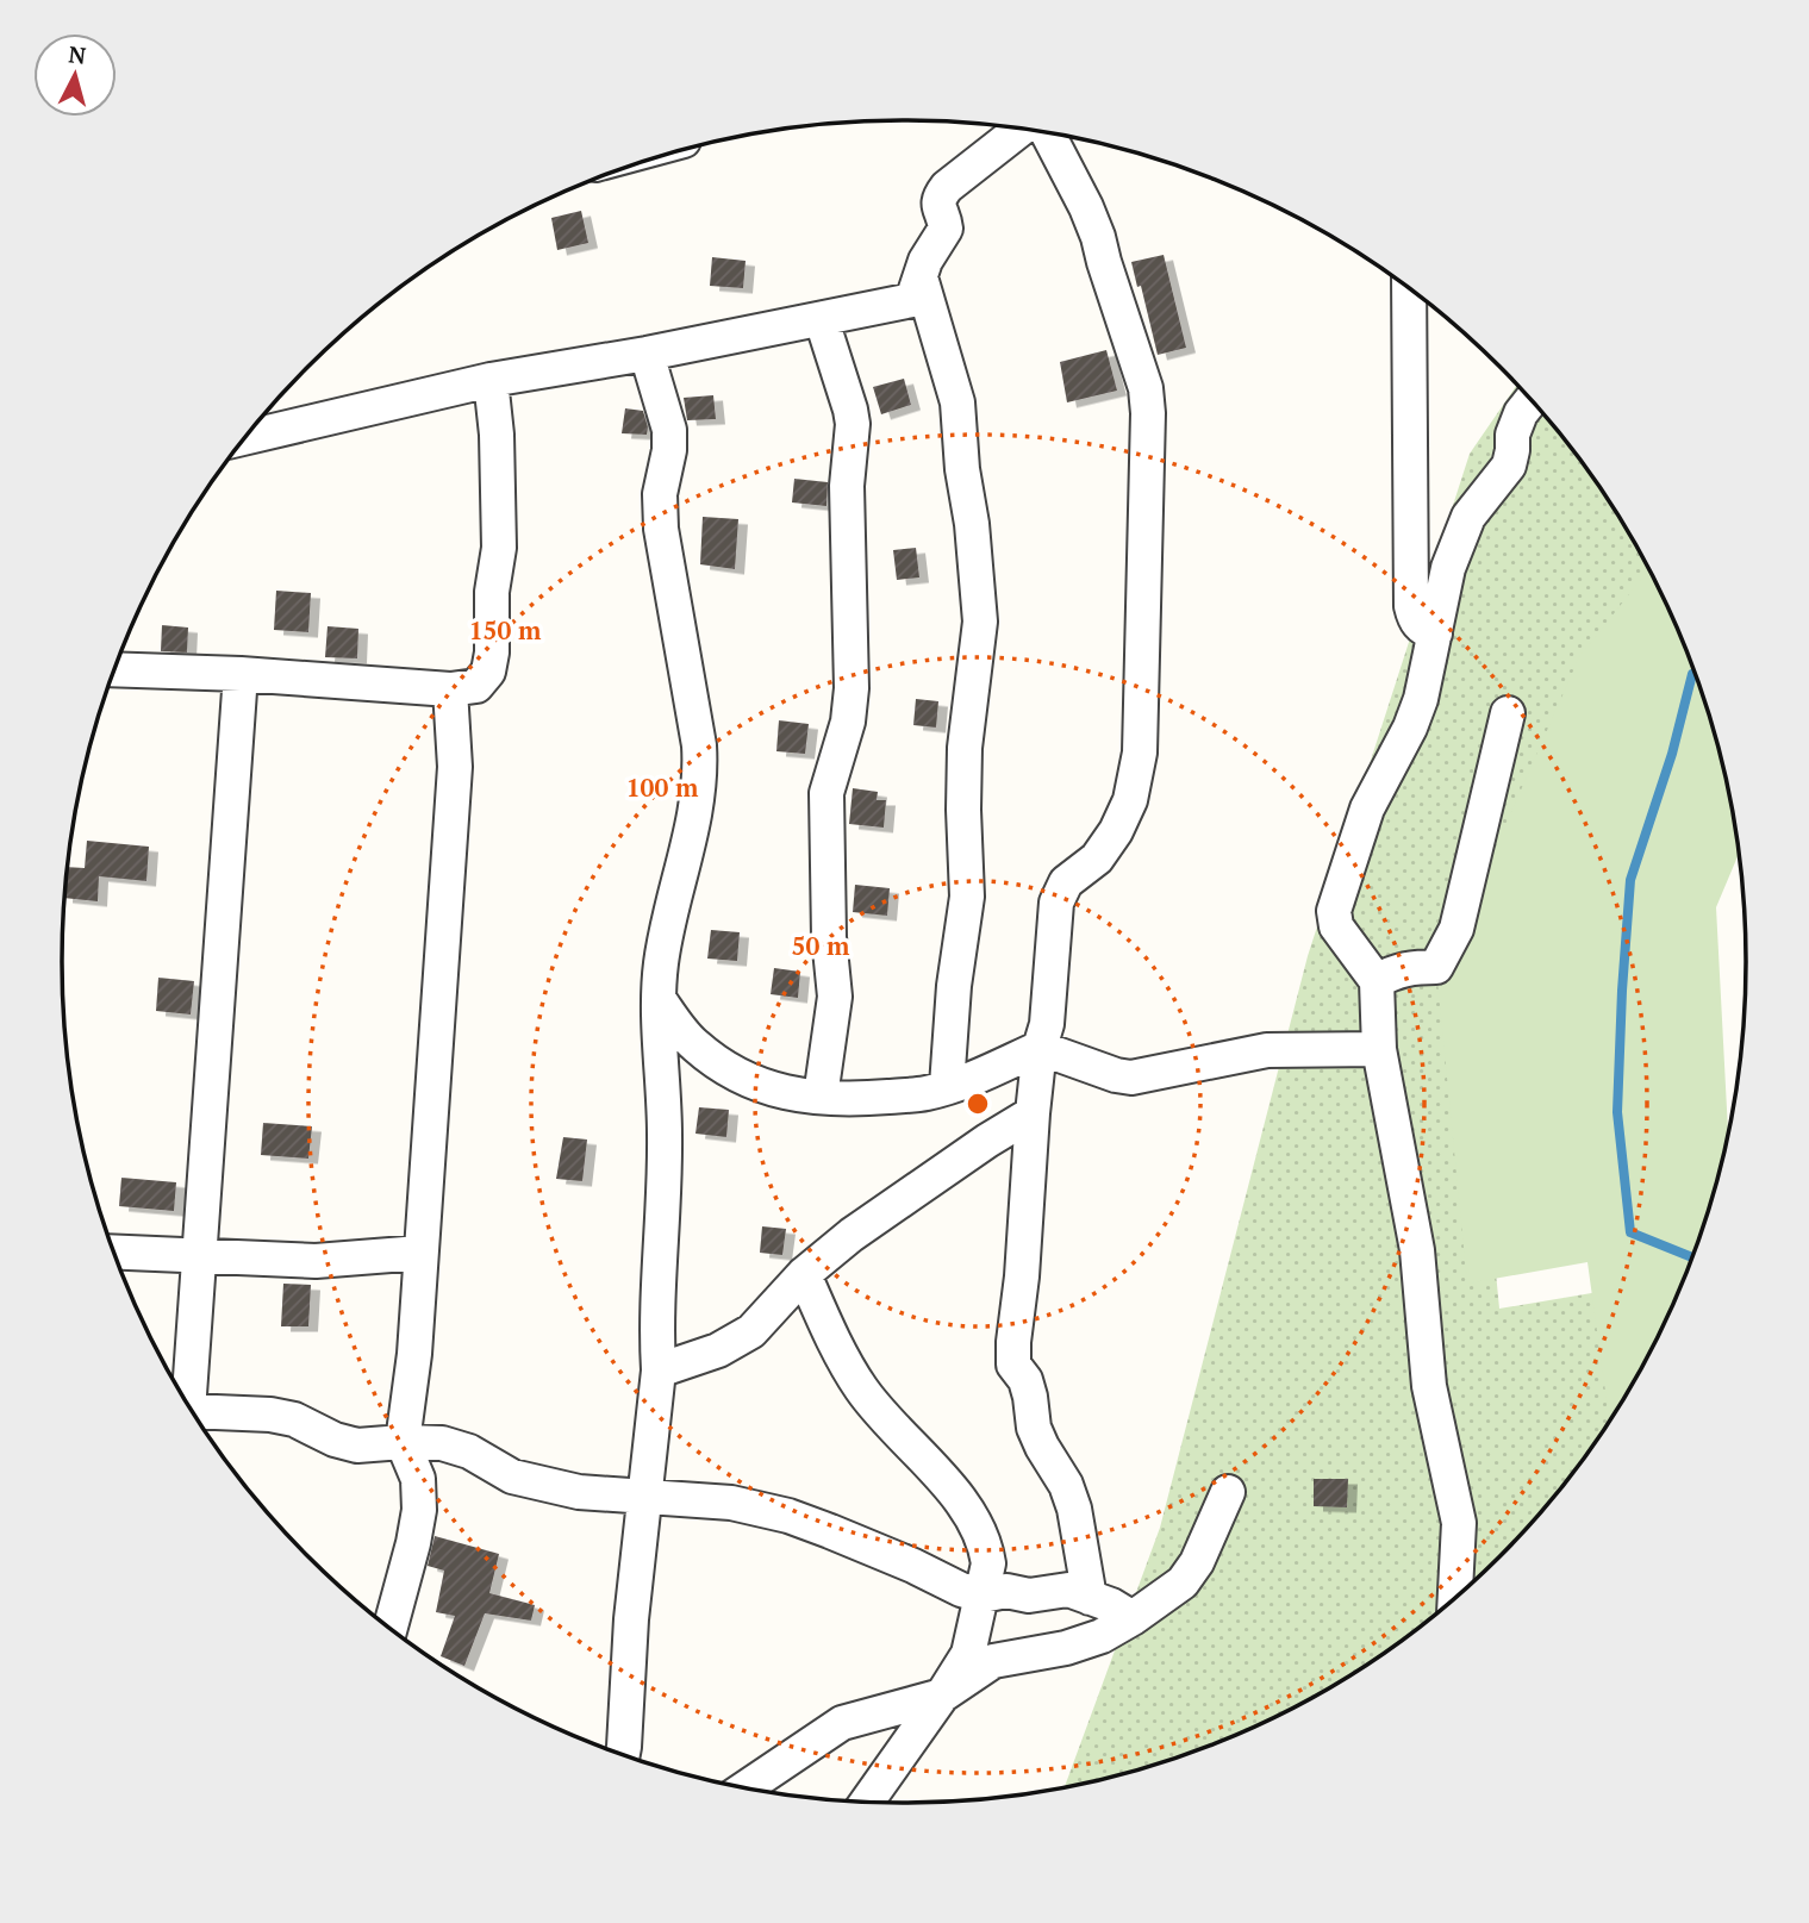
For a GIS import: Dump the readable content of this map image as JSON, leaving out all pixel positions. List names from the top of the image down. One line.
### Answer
{"north":"top","rings":["150 m","100 m","50 m"]}
